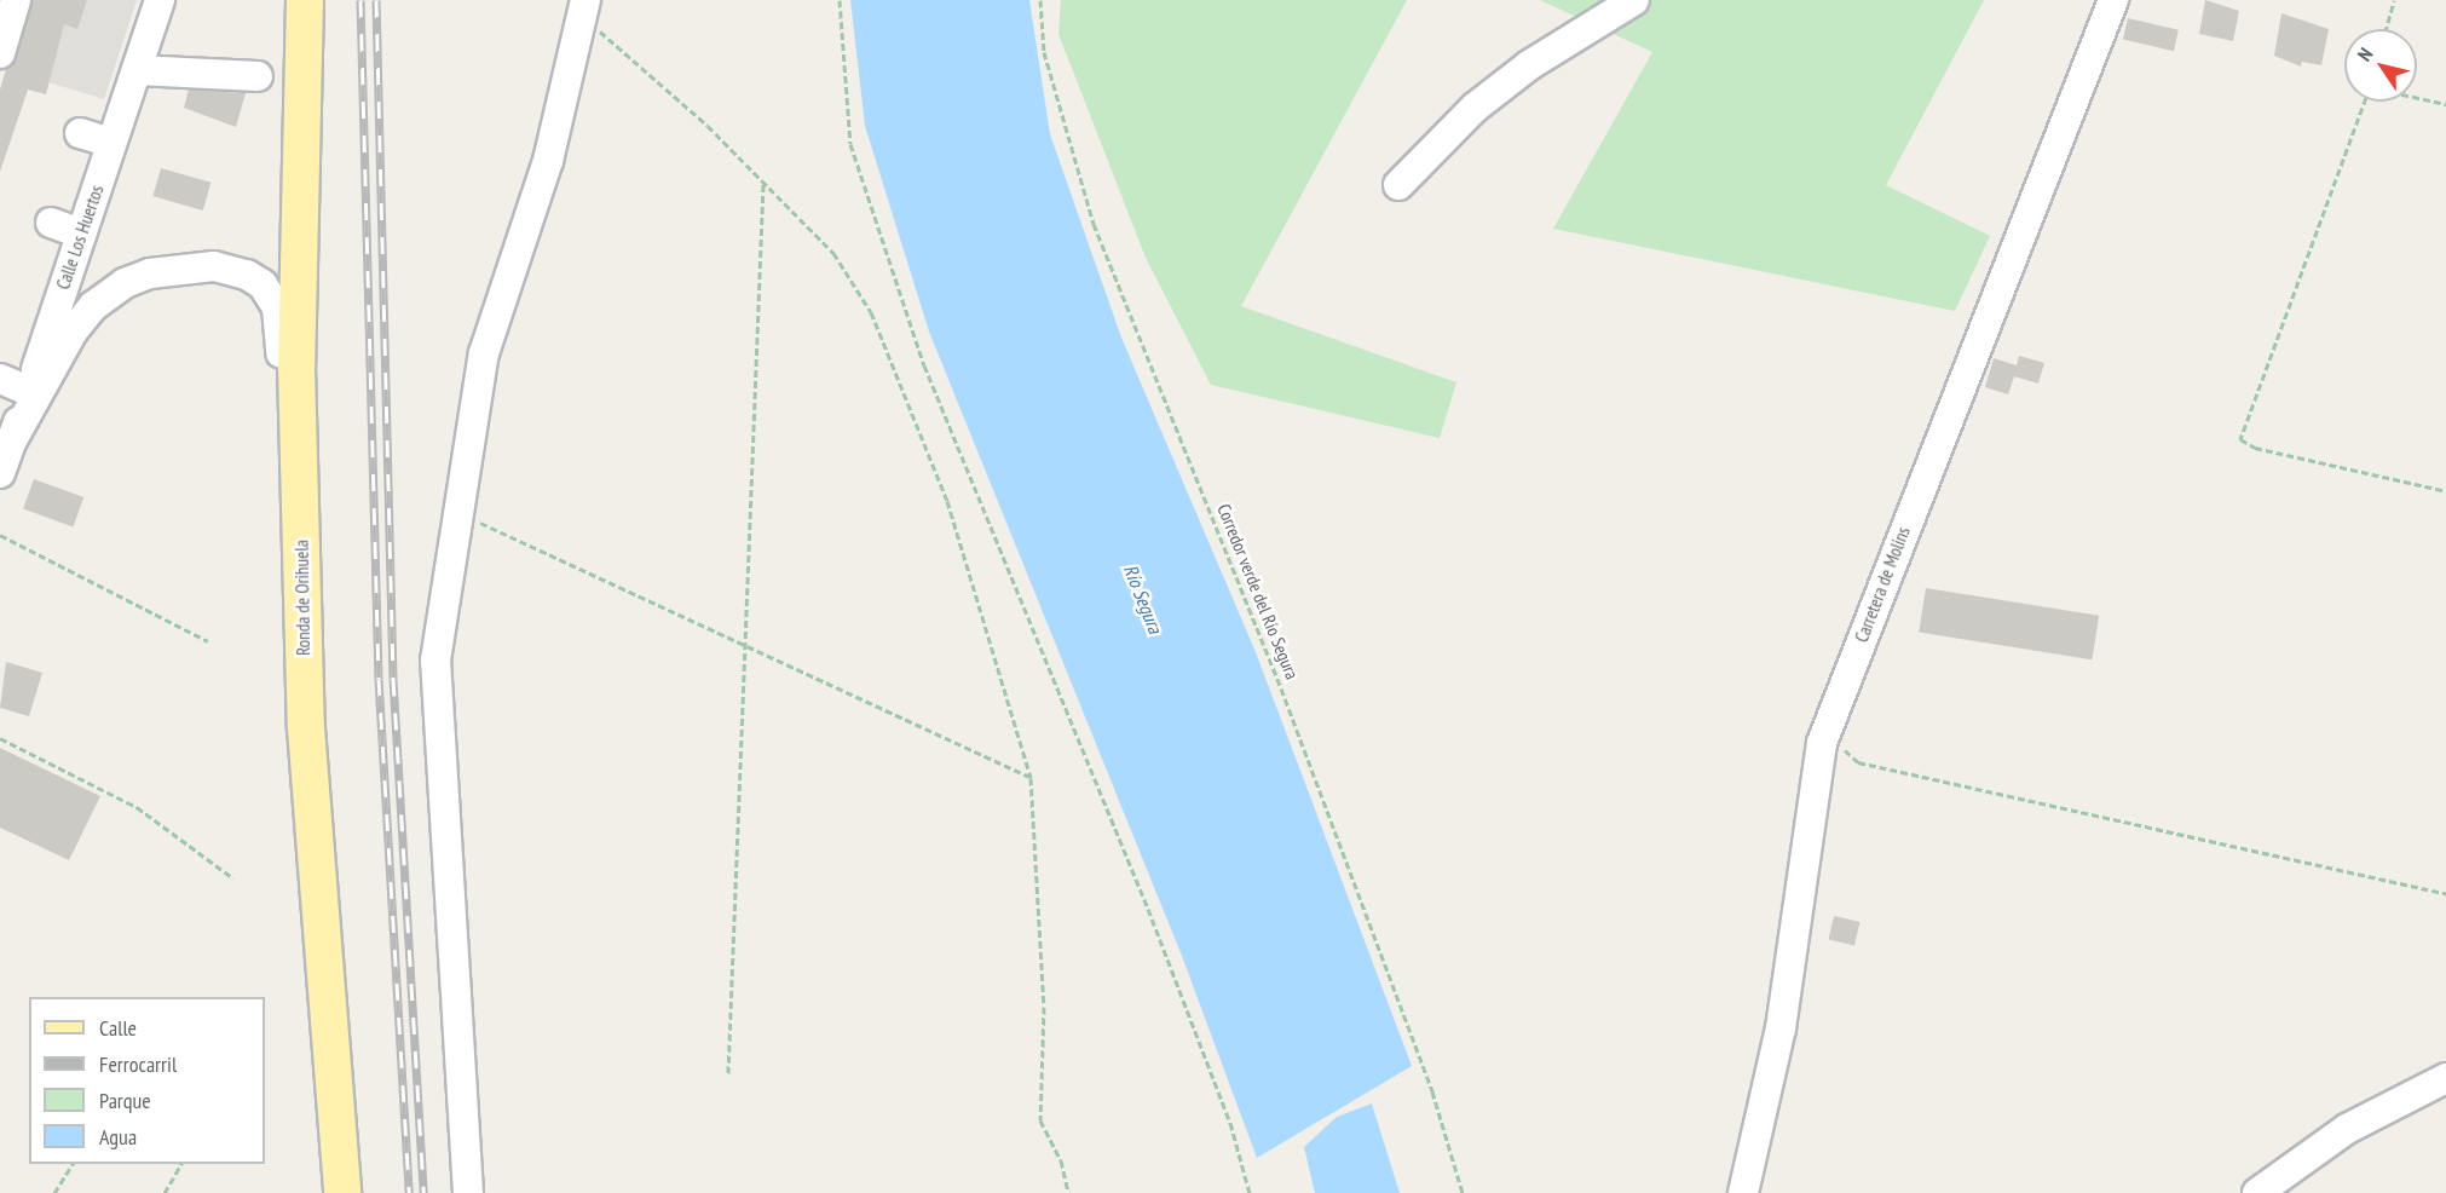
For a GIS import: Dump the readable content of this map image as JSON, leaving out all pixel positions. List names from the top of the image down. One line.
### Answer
{"streets":{"main road":["Ronda de Orihuela"],"street":["Calle Los Huertos","Carretera de Molins"],"path":["Corredor verde del Río Segura"]},"water":["Río Segura"],"legend":["Calle","Ferrocarril","Parque","Agua"],"north":"top left"}
